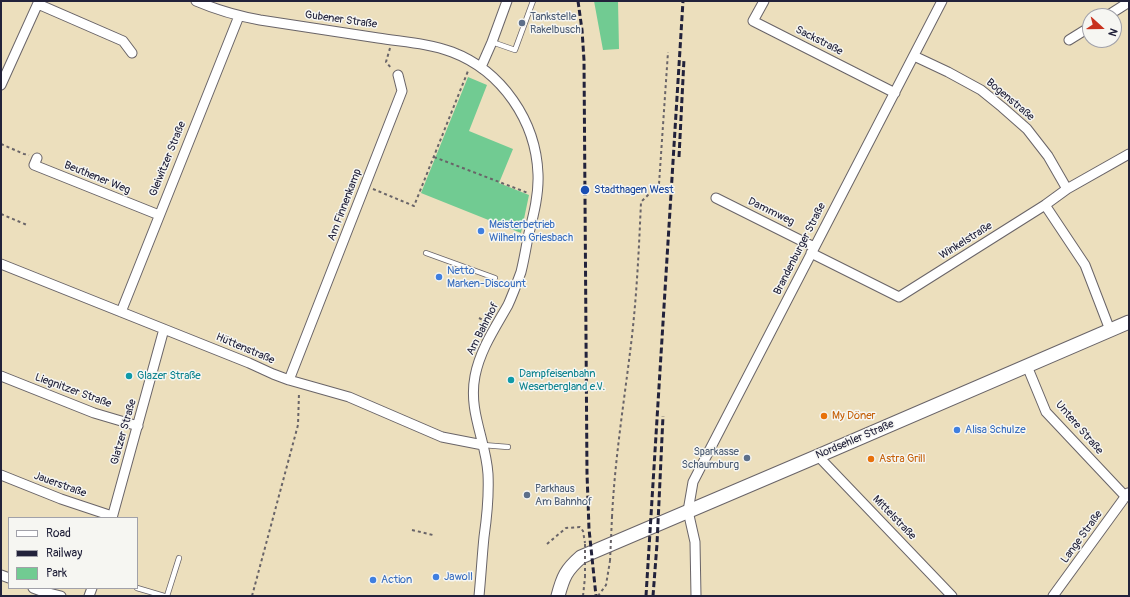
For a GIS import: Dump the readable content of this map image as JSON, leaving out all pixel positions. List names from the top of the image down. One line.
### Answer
{"streets":{"main road":["Nordsehler Straße"],"street":["Gubener Straße","Sackstraße","Bogenstraße","Gleiwitzer Straße","Beuthener Weg","Am Finnenkamp","Dammweg","Winkelstraße","Brandenburger Straße","Am Bahnhof","Hüttenstraße","Liegnitzer Straße","Untere Straße","Glatzer Straße","Jauerstraße","Mittelstraße","Lange Straße"]},"crossings":[["Gubener Straße","Gleiwitzer Straße"],["Gubener Straße","Am Bahnhof"],["Sackstraße","Brandenburger Straße"],["Bogenstraße","Winkelstraße"],["Bogenstraße","Brandenburger Straße"],["Gleiwitzer Straße","Beuthener Weg"],["Gleiwitzer Straße","Hüttenstraße"],["Am Finnenkamp","Hüttenstraße"],["Dammweg","Winkelstraße"],["Dammweg","Brandenburger Straße"],["Winkelstraße","Brandenburger Straße"],["Brandenburger Straße","Nordsehler Straße"],["Am Bahnhof","Hüttenstraße"],["Hüttenstraße","Glatzer Straße"],["Liegnitzer Straße","Glatzer Straße"],["Untere Straße","Nordsehler Straße"],["Untere Straße","Lange Straße"],["Glatzer Straße","Jauerstraße"],["Nordsehler Straße","Mittelstraße"]],"places":["Tankstelle Rakelbusch","Stadthagen West","Meisterbetrieb Wilhelm Griesbach","Netto Marken-Discount","Glazer Straße","Dampfeisenbahn Weserbergland e.V.","My Döner","Alisa Schulze","Sparkasse Schaumburg","Astra Grill","Parkhaus Am Bahnhof","Jawoll","Action"],"legend":["Road","Railway","Park"],"north":"right"}
